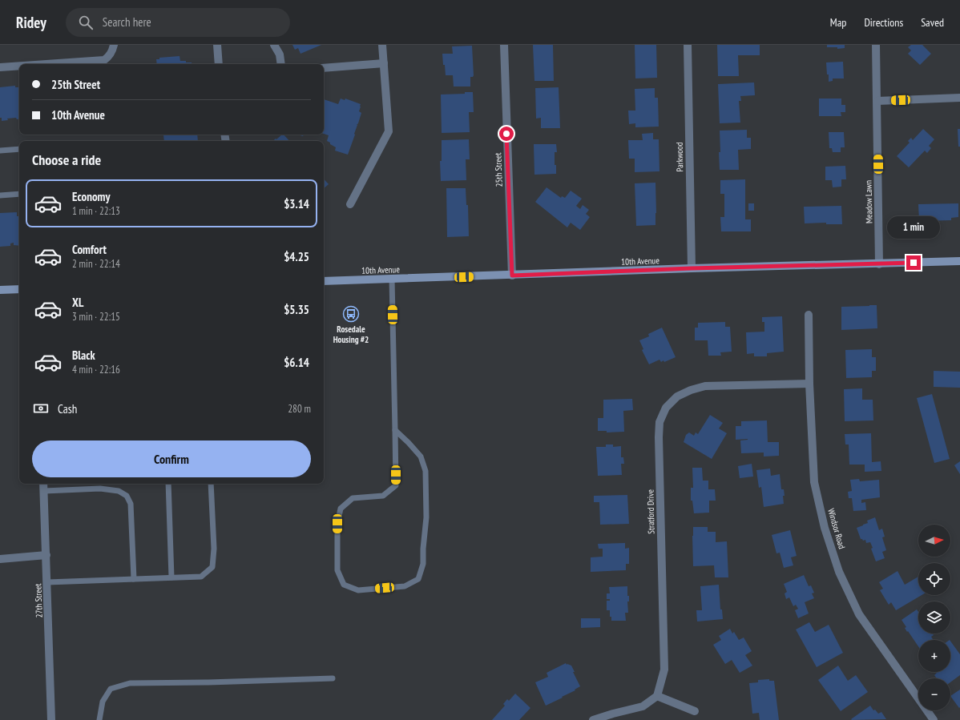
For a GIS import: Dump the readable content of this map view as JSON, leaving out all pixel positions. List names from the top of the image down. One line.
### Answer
{"streets":{"main road":["10th Avenue"],"street":["Parkwood","25th Street","Meadow Lawn","Stratford Drive","Windsor Road","27th Street"]},"crossings":[["Parkwood","10th Avenue"],["25th Street","10th Avenue"],["Meadow Lawn","10th Avenue"],["Stratford Drive","Windsor Road"]],"places":{"bus stop":["Rosedale Housing #2"]},"north":"right","page":{"header":"Ridey","search":"Search here","nav":["Map","Directions","Saved"],"banner":["25th Street","10th Avenue"],"heading":"Choose a ride","list":[{"name":"Economy","note":"1 min · 22:13","value":"$3.14"},{"name":"Comfort","note":"2 min · 22:14","value":"$4.25"},{"name":"XL","note":"3 min · 22:15","value":"$5.35"},{"name":"Black","note":"4 min · 22:16","value":"$6.14"}],"bubble":"1 min","pay":["Cash","280 m"],"buttons":"Confirm","map_buttons":["+","−"]}}
